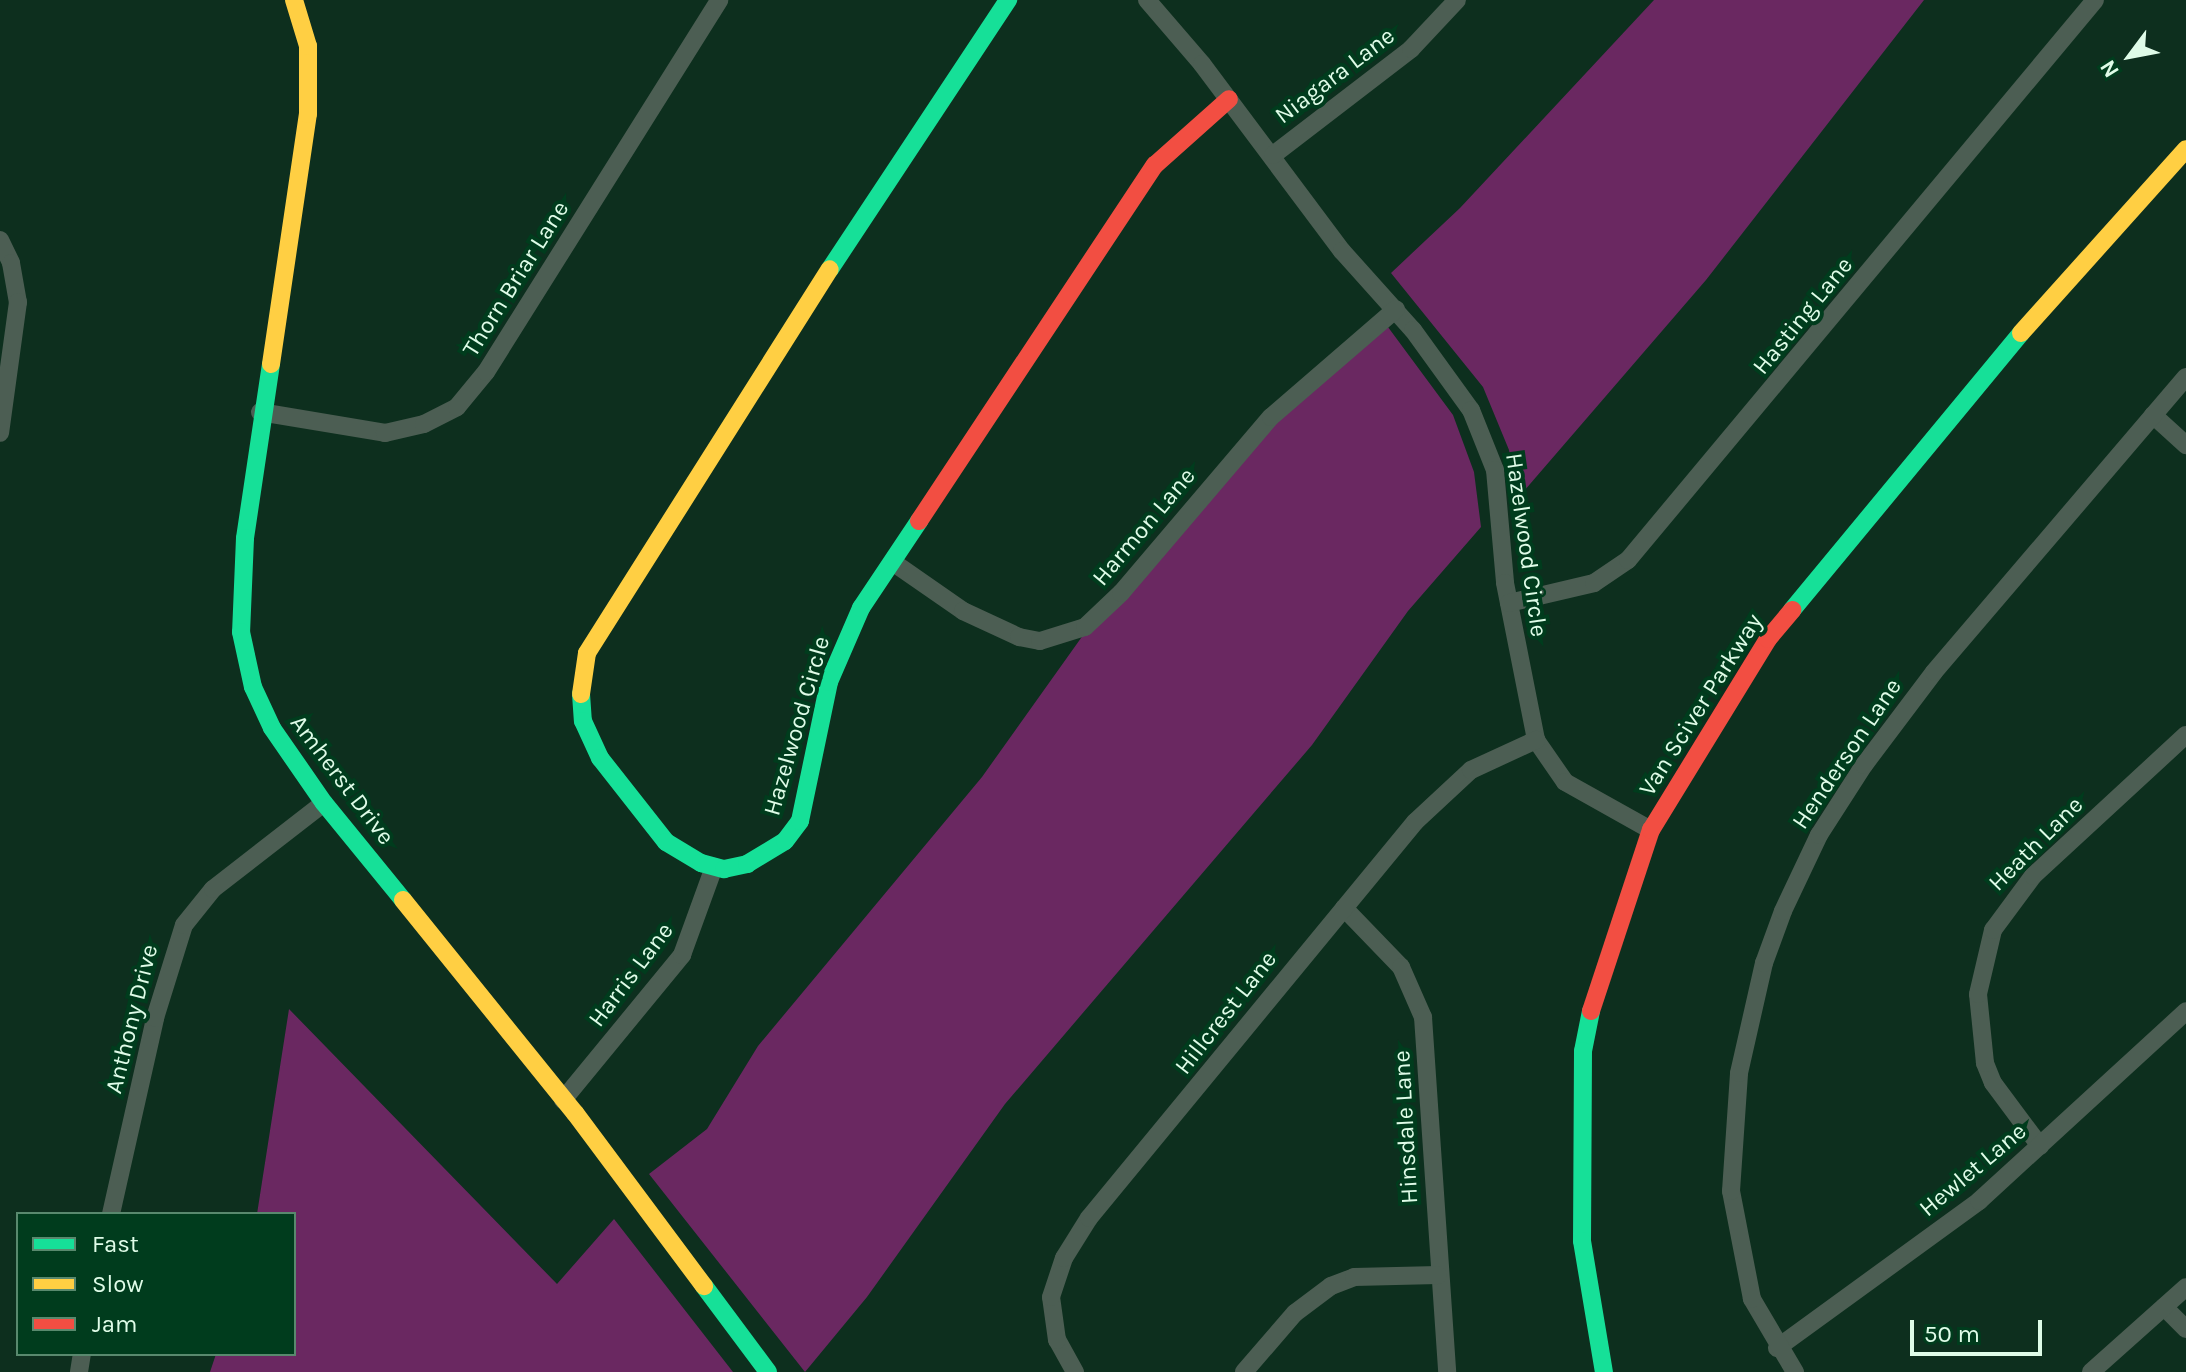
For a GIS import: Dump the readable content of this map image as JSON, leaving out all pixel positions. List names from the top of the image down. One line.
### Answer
{"streets":{"street":["Niagara Lane","Thorn Briar Lane","Hasting Lane","Harmon Lane","Hazelwood Circle","Van Sciver Parkway","Henderson Lane","Amherst Drive","Heath Lane","Harris Lane","Hillcrest Lane","Anthony Drive","Hinsdale Lane","Hewlet Lane"]},"crossings":[["Niagara Lane","Hazelwood Circle"],["Thorn Briar Lane","Amherst Drive"],["Hasting Lane","Hazelwood Circle"],["Harmon Lane","Hazelwood Circle"],["Hazelwood Circle","Van Sciver Parkway"],["Hazelwood Circle","Harris Lane"],["Hazelwood Circle","Hillcrest Lane"],["Henderson Lane","Hewlet Lane"],["Amherst Drive","Harris Lane"],["Amherst Drive","Anthony Drive"],["Heath Lane","Hewlet Lane"],["Hillcrest Lane","Hinsdale Lane"]],"legend":["Fast","Slow","Jam"],"scale_bar":"50 m","north":"bottom left"}
